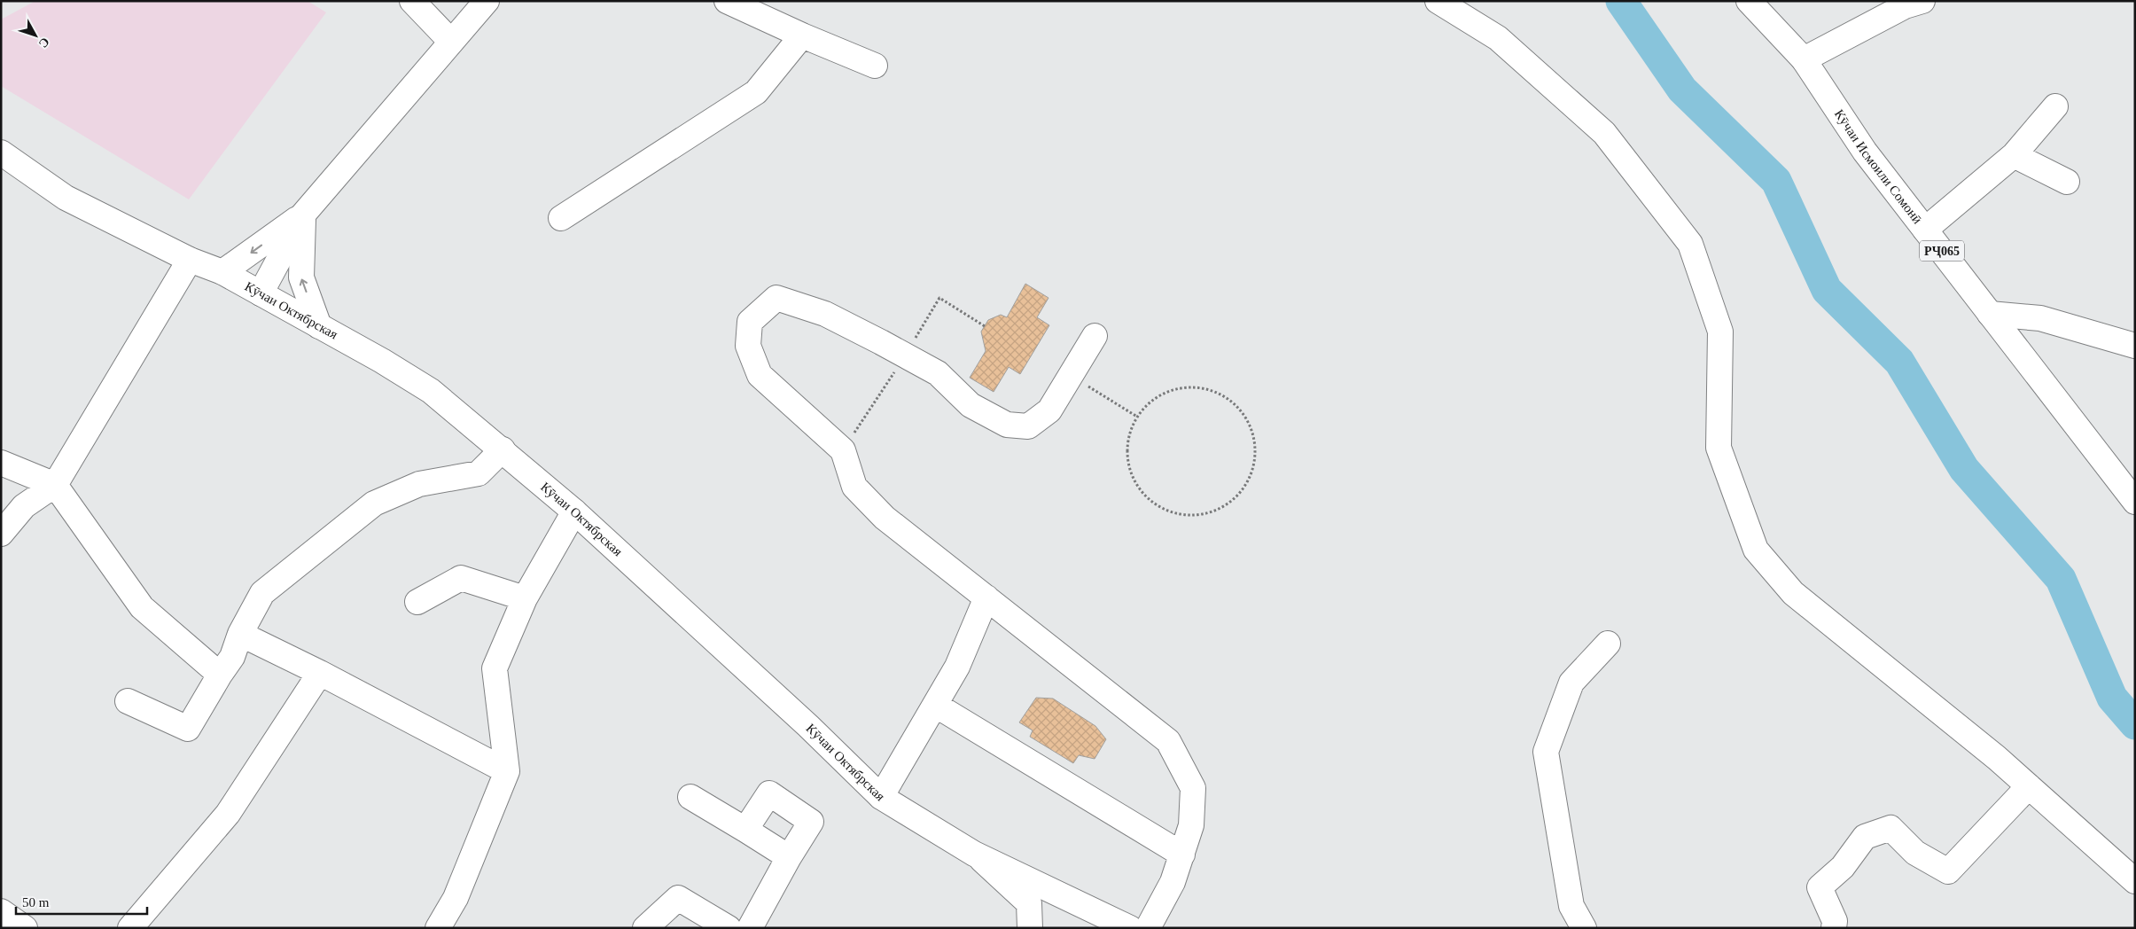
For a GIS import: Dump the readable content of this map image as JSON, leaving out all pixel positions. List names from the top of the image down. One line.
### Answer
{"streets":{"street":["Кӯчаи Исмоили Сомонӣ","РҶ065","Кӯчаи Октябрская"]},"scale_bar":"50 m","north":"bottom right"}
